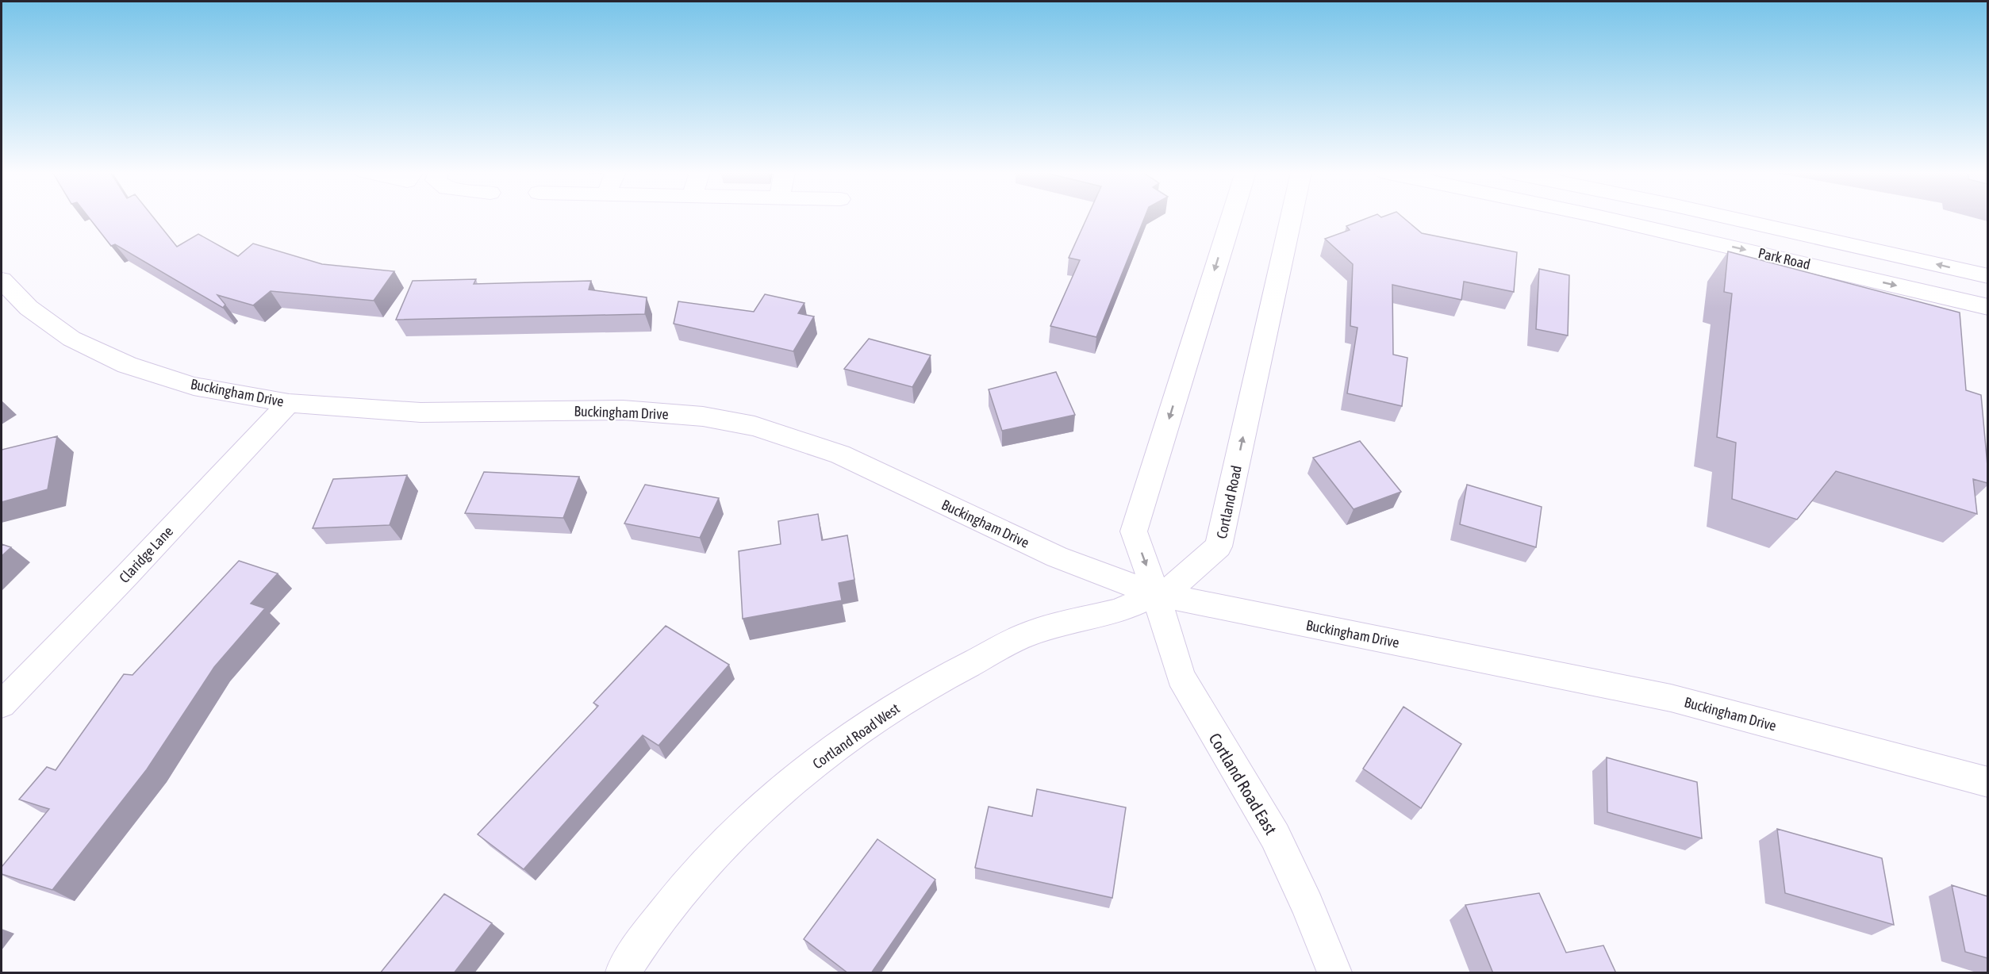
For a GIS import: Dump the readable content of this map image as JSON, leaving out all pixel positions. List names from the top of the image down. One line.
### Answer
{"streets":{"street":["Park Road","Buckingham Drive","Cortland Road","Claridge Lane","Cortland Road West","Cortland Road East"]},"crossings":[["Buckingham Drive","Cortland Road"],["Buckingham Drive","Claridge Lane"],["Buckingham Drive","Cortland Road West"],["Buckingham Drive","Cortland Road East"],["Cortland Road","Cortland Road West"],["Cortland Road","Cortland Road East"],["Cortland Road West","Cortland Road East"]]}
